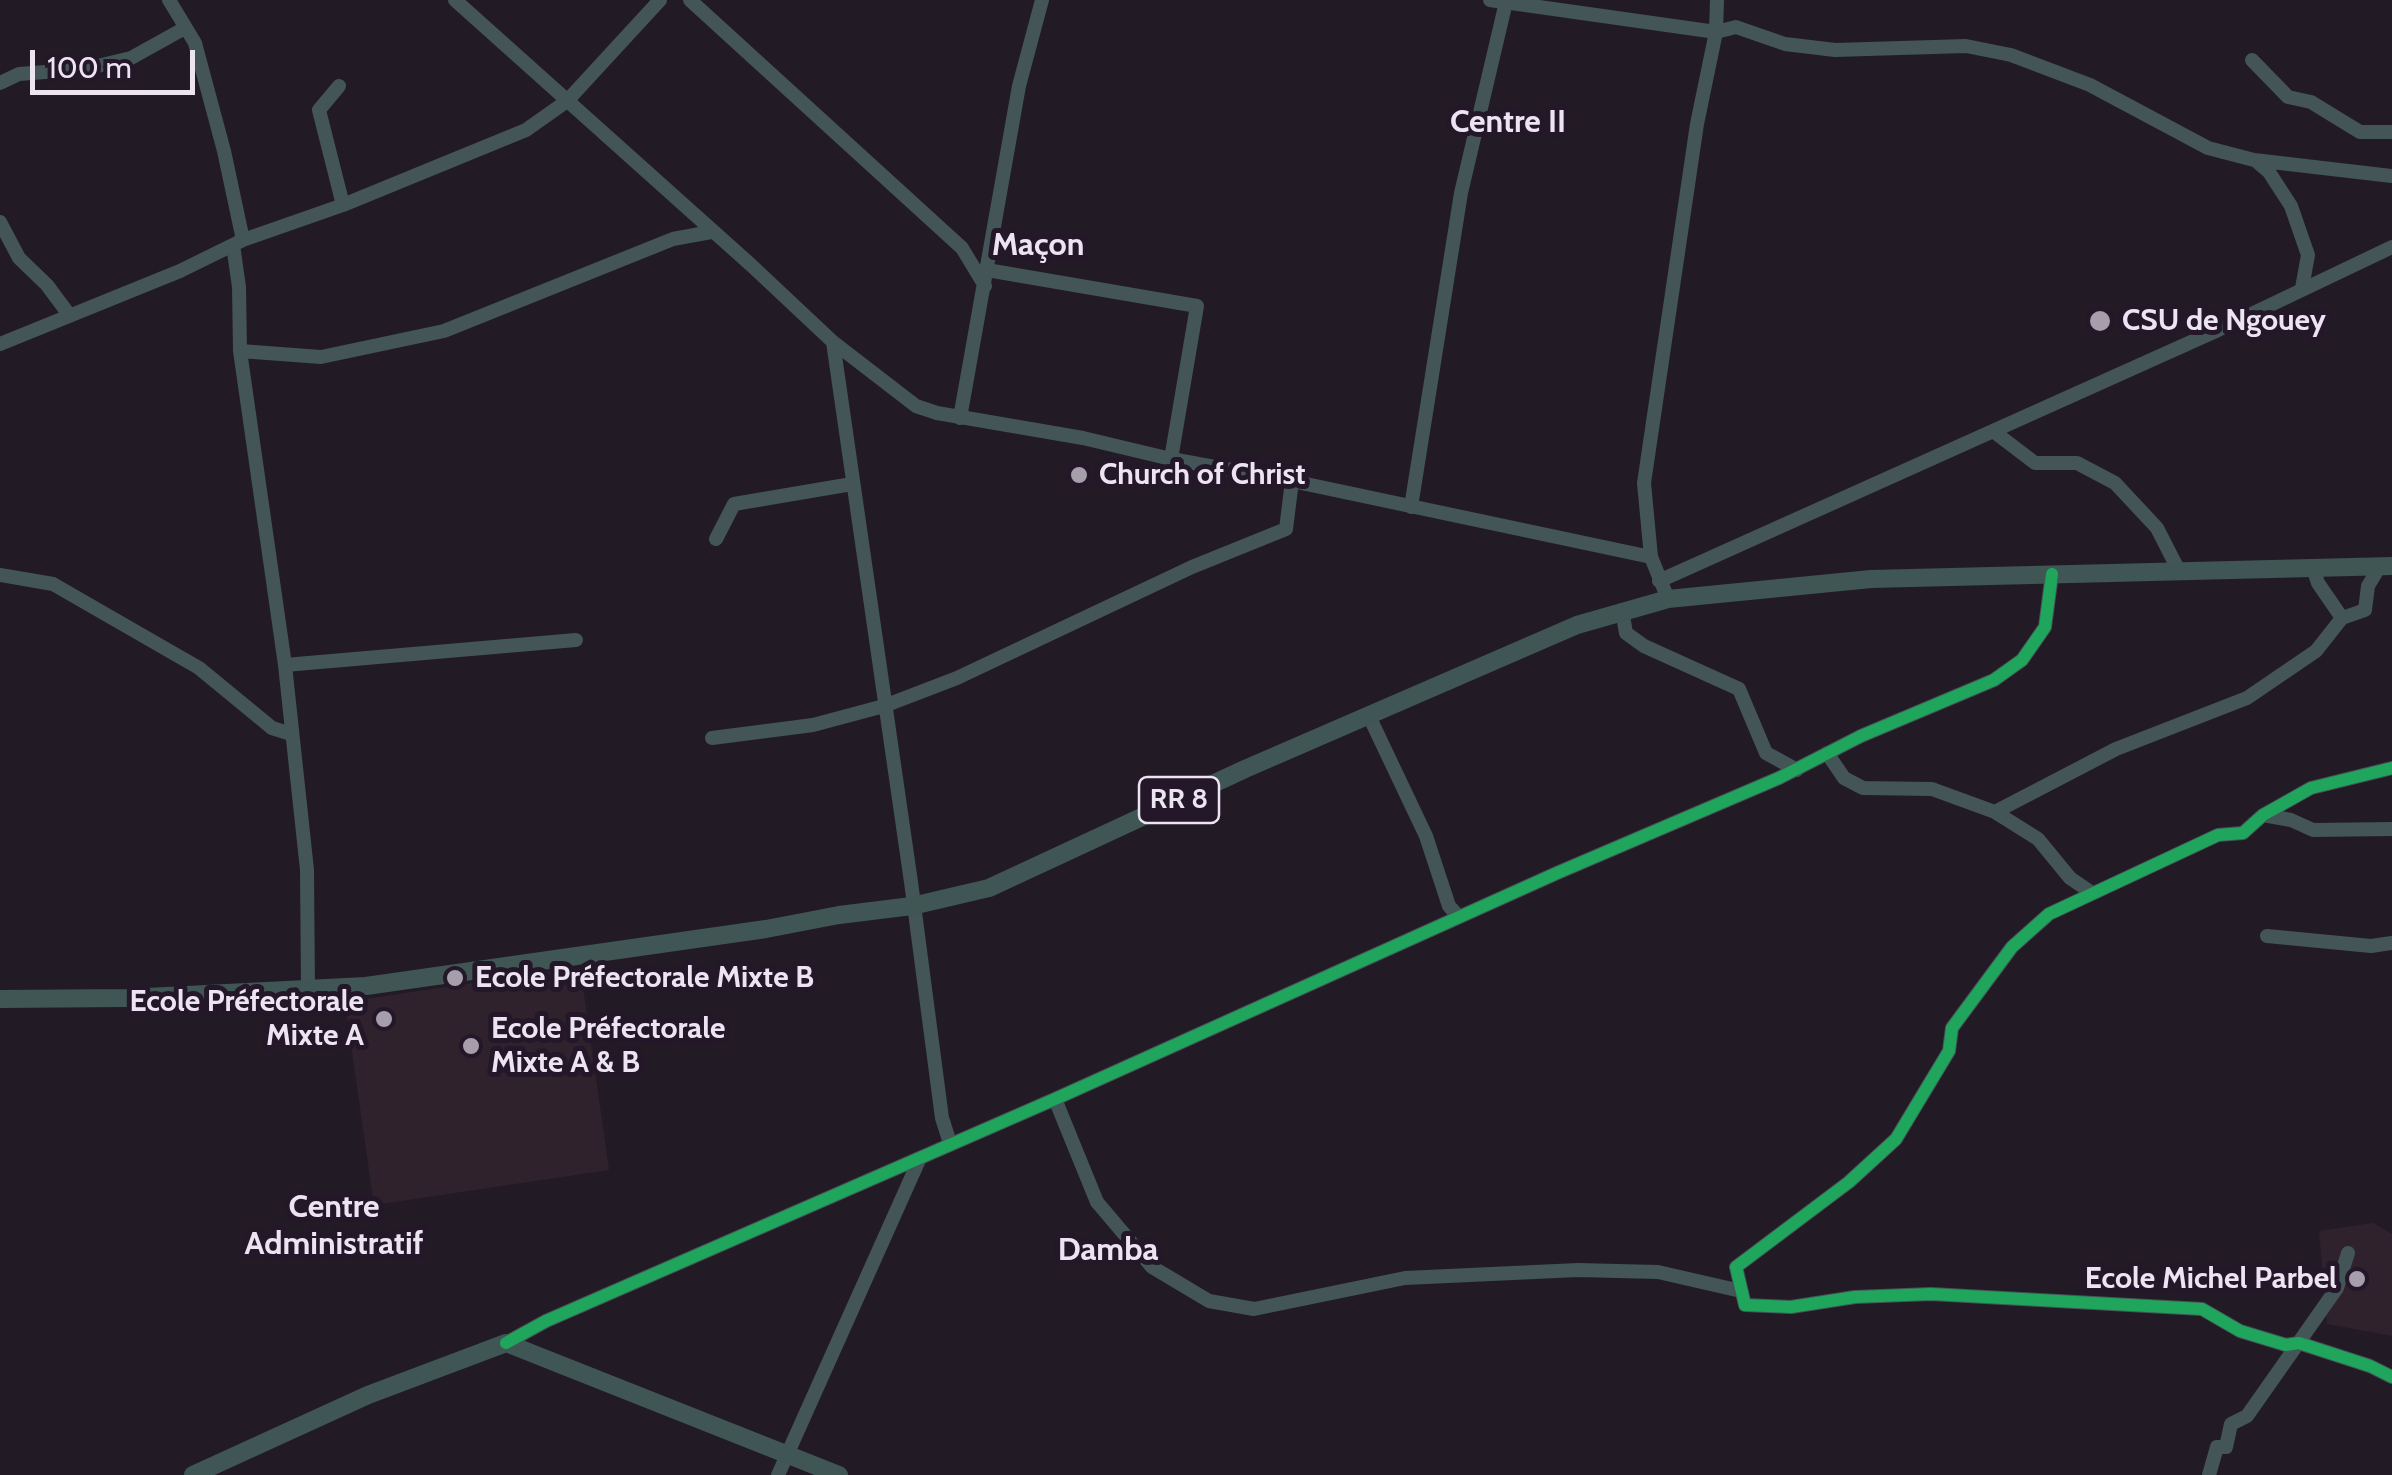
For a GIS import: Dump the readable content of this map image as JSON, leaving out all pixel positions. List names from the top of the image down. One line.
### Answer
{"streets":{"main road":["RR 8"]},"districts":["Centre II","Maçon","Centre Administratif","Damba"],"places":["CSU de Ngouey","Church of Christ","Ecole Préfectorale Mixte B","Ecole Préfectorale Mixte A","Ecole Préfectorale Mixte A & B","Ecole Michel Parbel"],"scale_bar":"100 m"}
